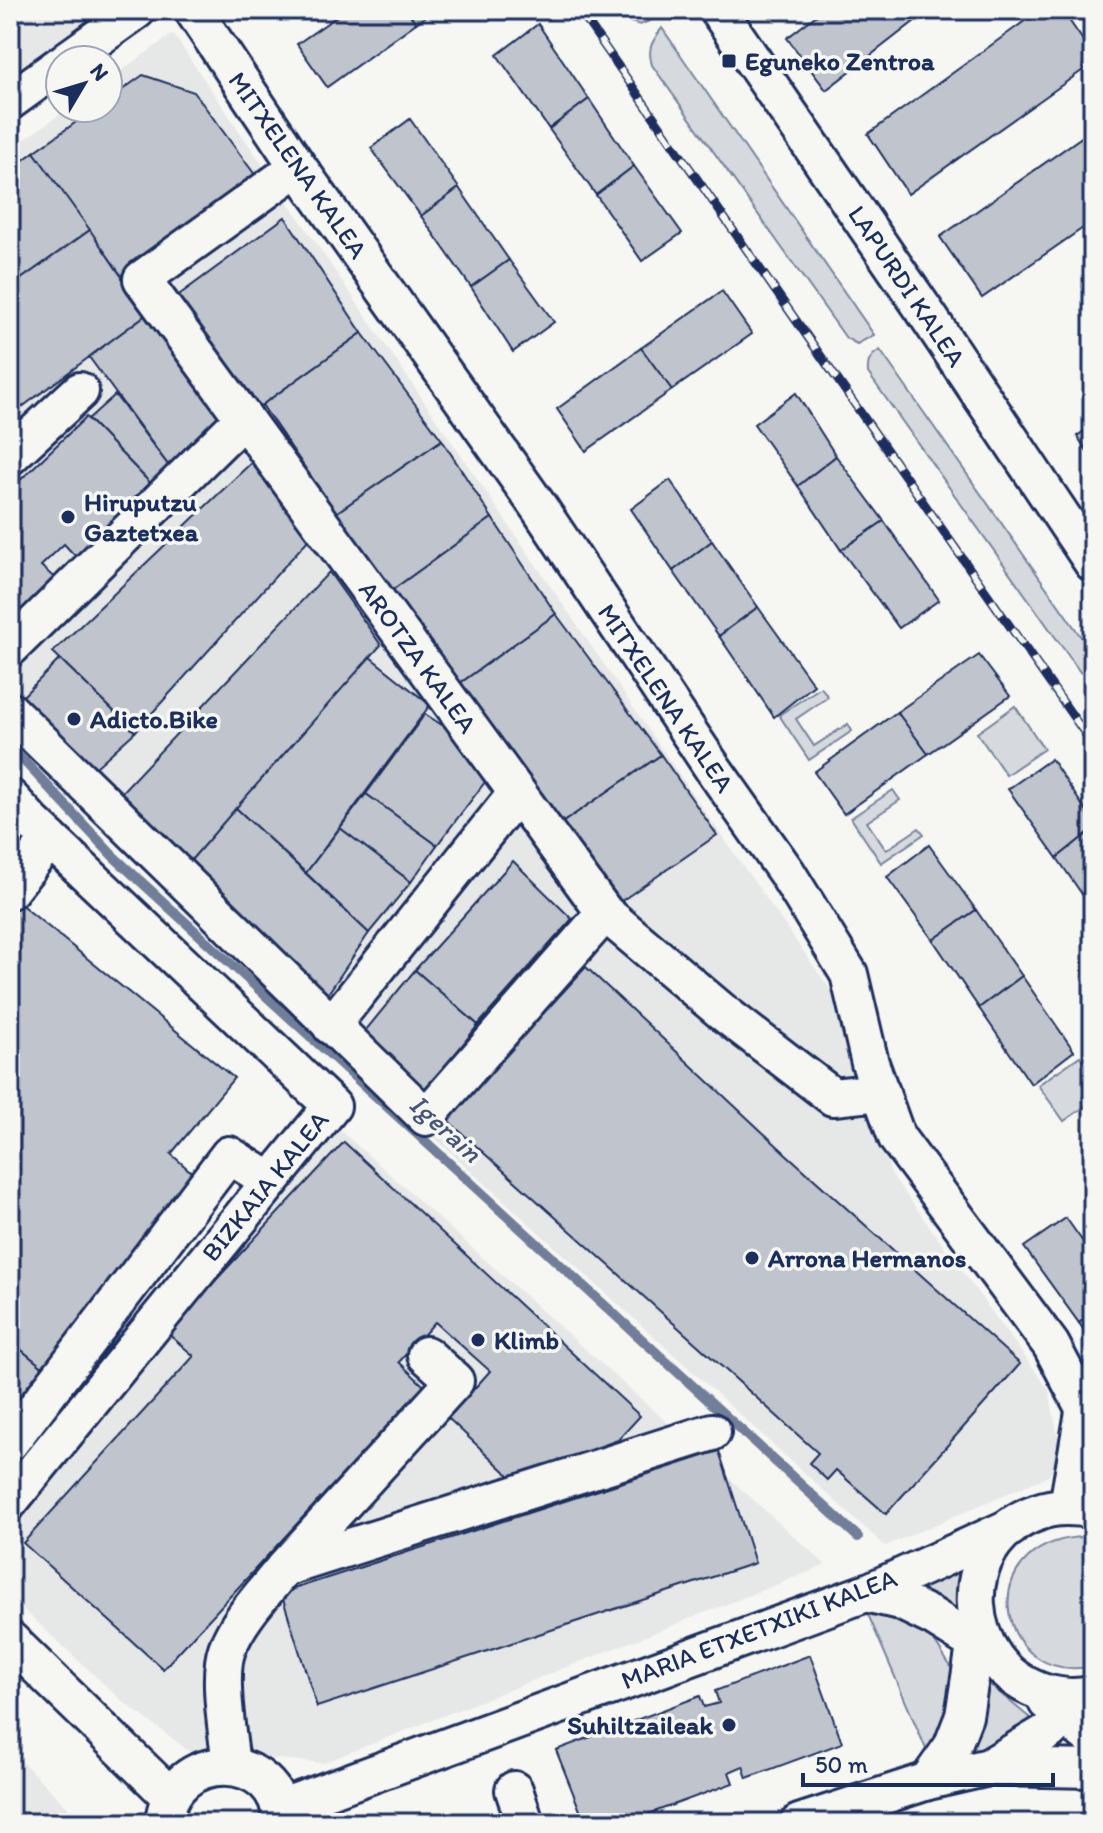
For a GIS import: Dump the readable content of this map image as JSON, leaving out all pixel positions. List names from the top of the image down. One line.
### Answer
{"streets":{"street":["MITXELENA KALEA","LAPURDI KALEA","AROTZA KALEA","BIZKAIA KALEA","MARIA ETXETXIKI KALEA"]},"crossings":[["MITXELENA KALEA","AROTZA KALEA"],["MITXELENA KALEA","MARIA ETXETXIKI KALEA"]],"water":["Igerain"],"places":{"transit":["Eguneko Zentroa"],"other":["Hiruputzu Gaztetxea","Adicto.Bike","Arrona Hermanos","Klimb","Suhiltzaileak"]},"scale_bar":"50 m","north":"top right"}
